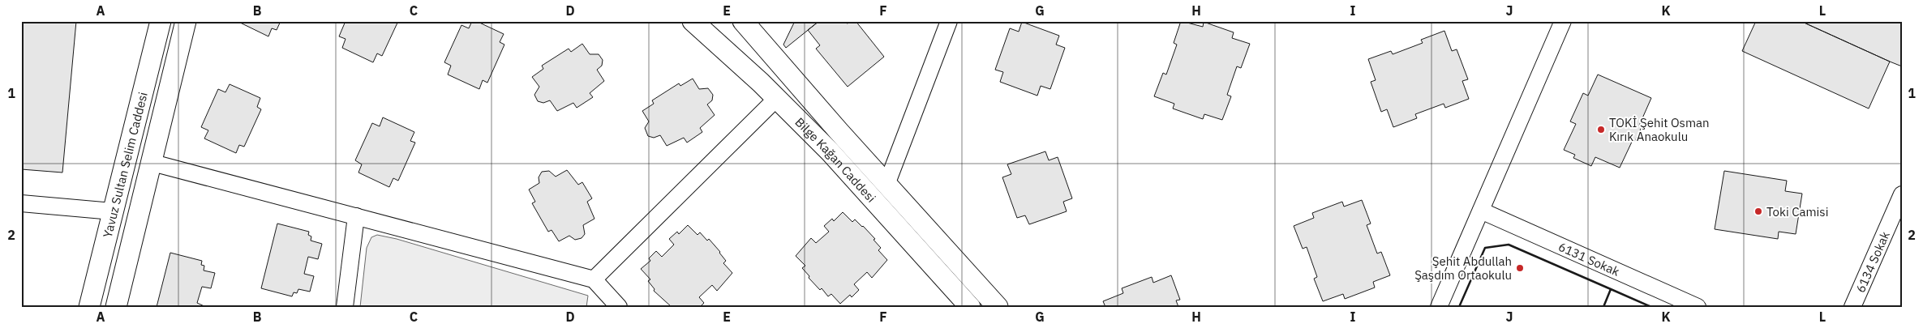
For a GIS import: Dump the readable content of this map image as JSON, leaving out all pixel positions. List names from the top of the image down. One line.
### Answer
{"streets":{"street":["Bilge Kağan Caddesi","Yavuz Sultan Selim Caddesi","6131 Sokak","6134 Sokak"]},"places":["TOKİ Şehit Osman Kırık Anaokulu","Toki Camisi","Şehit Abdullah Şaşdım Ortaokulu"],"grid":{"columns":["A","B","C","D","E","F","G","H","I","J","K","L"],"rows":["1","2"]}}
